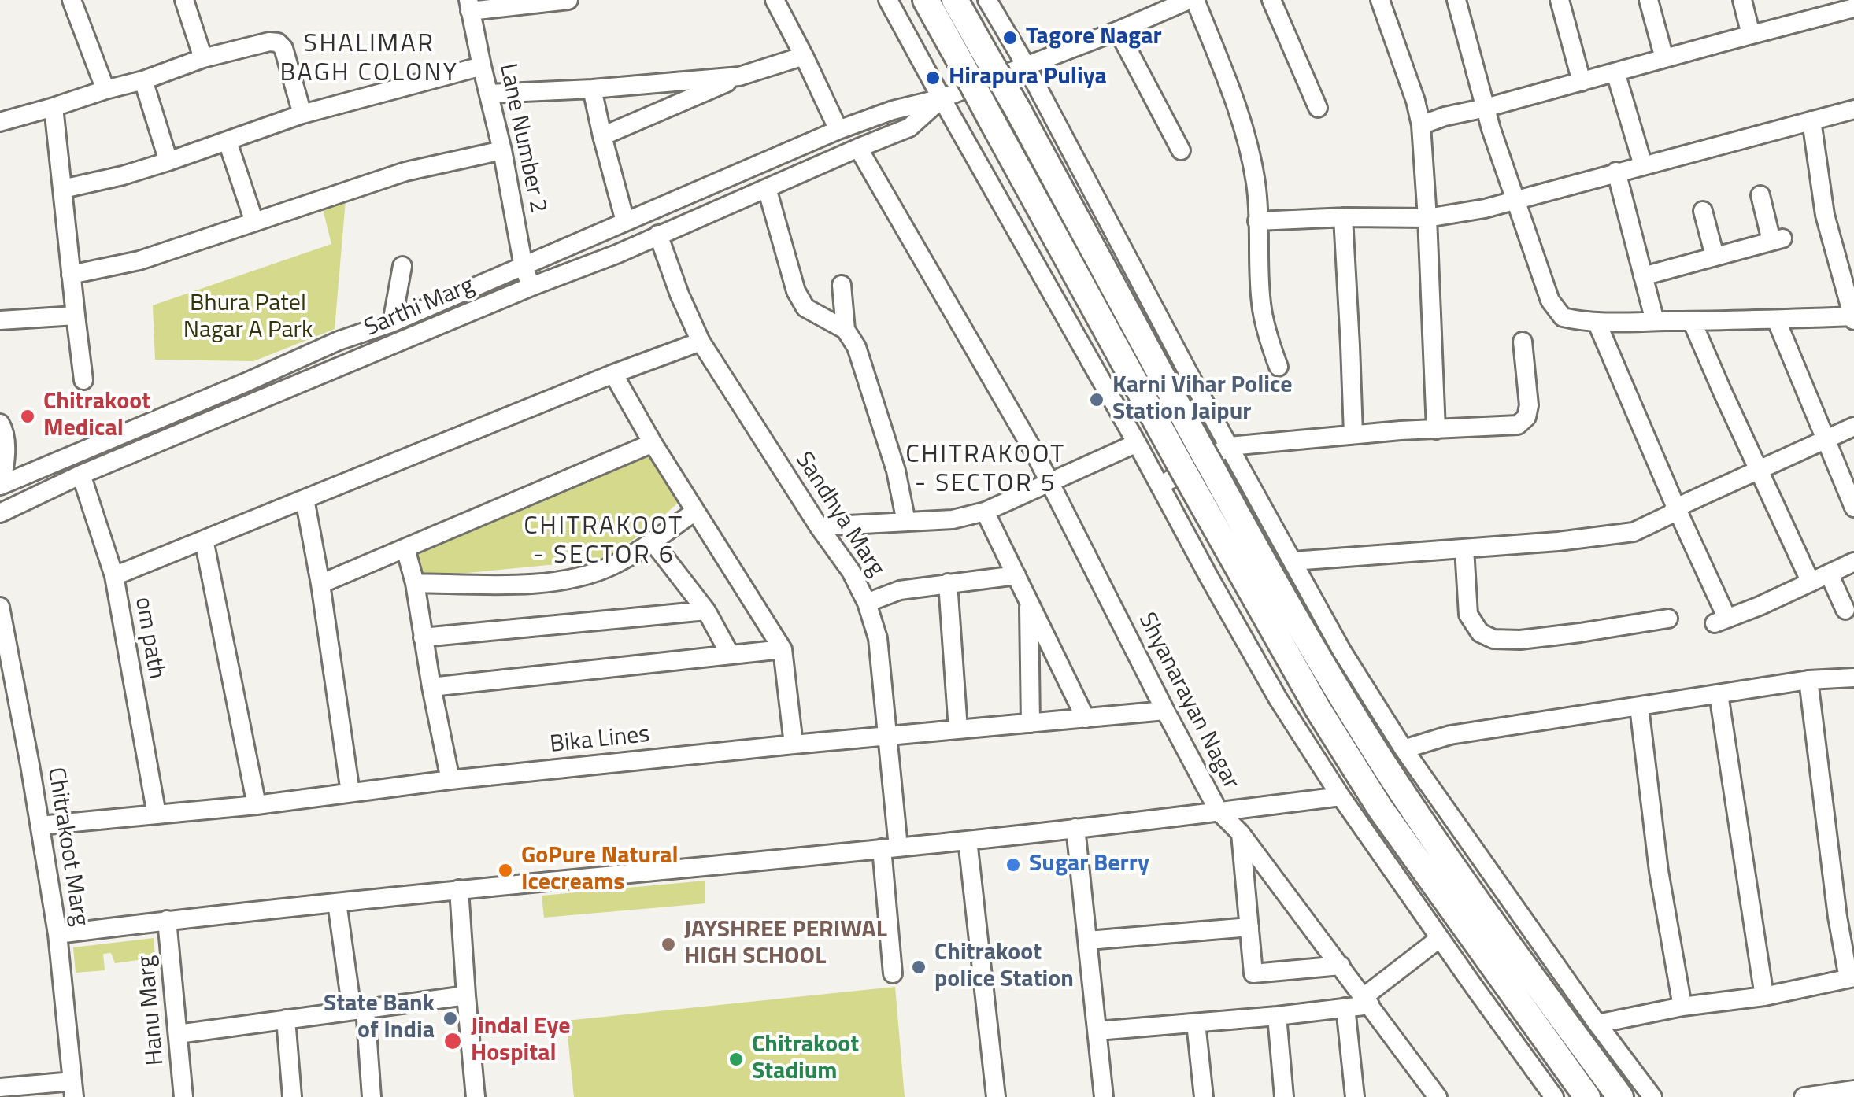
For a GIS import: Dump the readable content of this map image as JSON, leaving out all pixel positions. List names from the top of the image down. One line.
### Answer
{"streets":{"street":["Lane Number 2","Sarthi Marg","Sandhya Marg","om path","Shyanarayan Nagar","Bika Lines","Chitrakoot Marg","Hanu Marg"]},"crossings":[["Lane Number 2","Sarthi Marg"],["Sarthi Marg","Sandhya Marg"],["Sarthi Marg","om path"],["Sarthi Marg","Shyanarayan Nagar"],["Sandhya Marg","Bika Lines"],["om path","Bika Lines"],["Shyanarayan Nagar","Bika Lines"],["Bika Lines","Chitrakoot Marg"]],"districts":["SHALIMAR BAGH COLONY","CHITRAKOOT - SECTOR 5","CHITRAKOOT - SECTOR 6"],"parks":["Bhura Patel Nagar A Park"],"places":["Tagore Nagar","Hirapura Puliya","Karni Vihar Police Station Jaipur","Chitrakoot Medical","Sugar Berry","GoPure Natural Icecreams","JAYSHREE PERIWAL HIGH SCHOOL","Chitrakoot police Station","State Bank of India","Jindal Eye Hospital","Chitrakoot Stadium"]}
